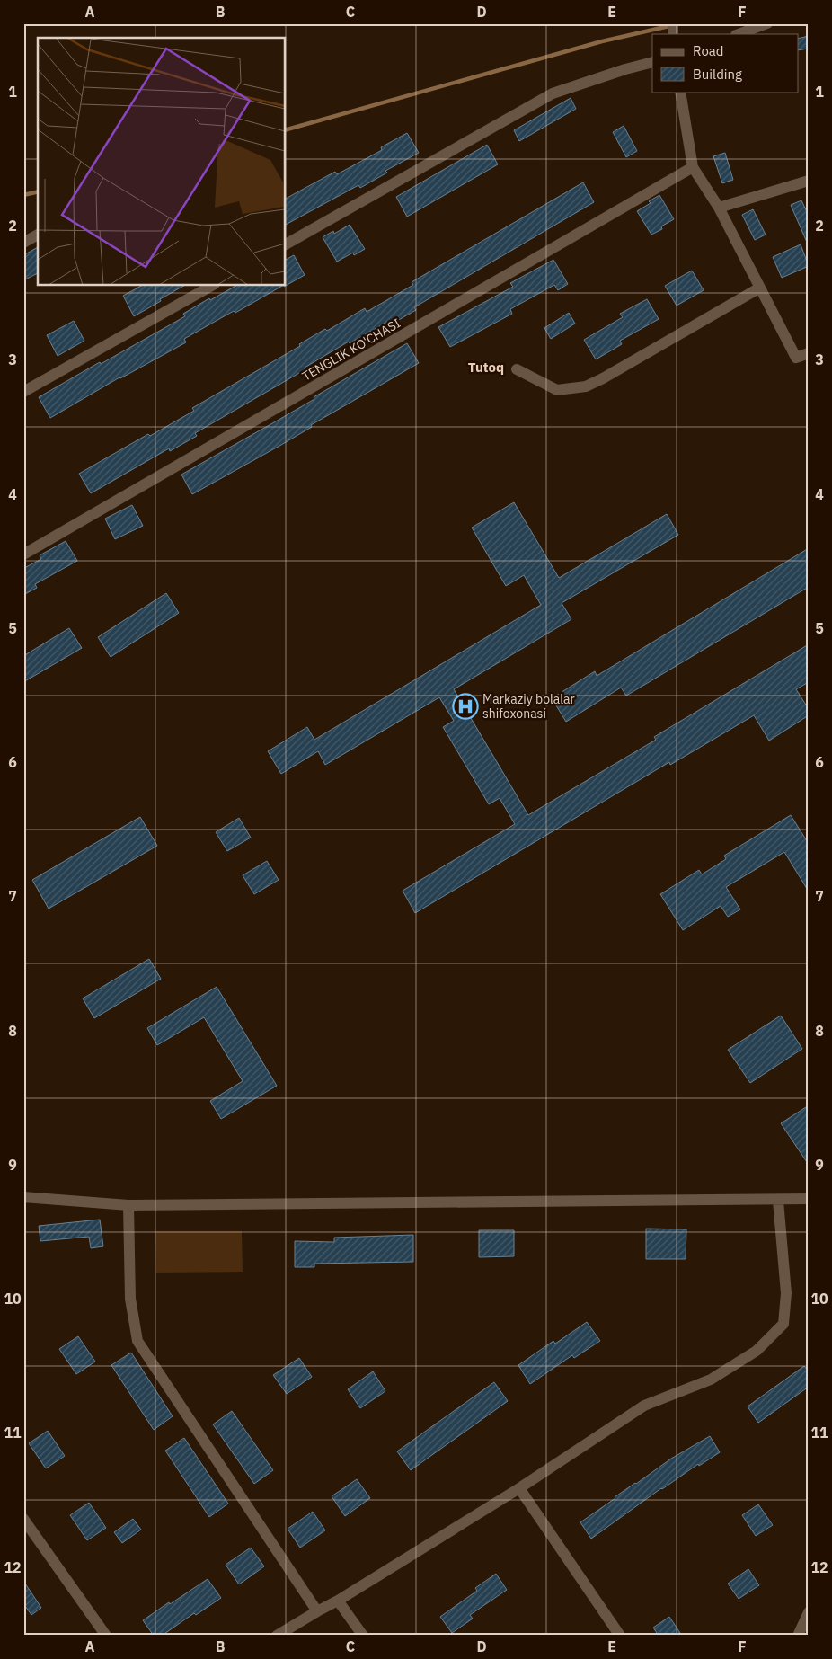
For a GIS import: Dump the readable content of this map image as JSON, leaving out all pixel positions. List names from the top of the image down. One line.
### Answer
{"streets":{"street":["TENGLIK KO'CHASI"]},"districts":["Tutoq"],"places":{"hospital":["Markaziy bolalar shifoxonasi"]},"legend":["Road","Building"],"grid":{"columns":["A","B","C","D","E","F"],"rows":["1","2","3","4","5","6","7","8","9","10","11","12"]}}
